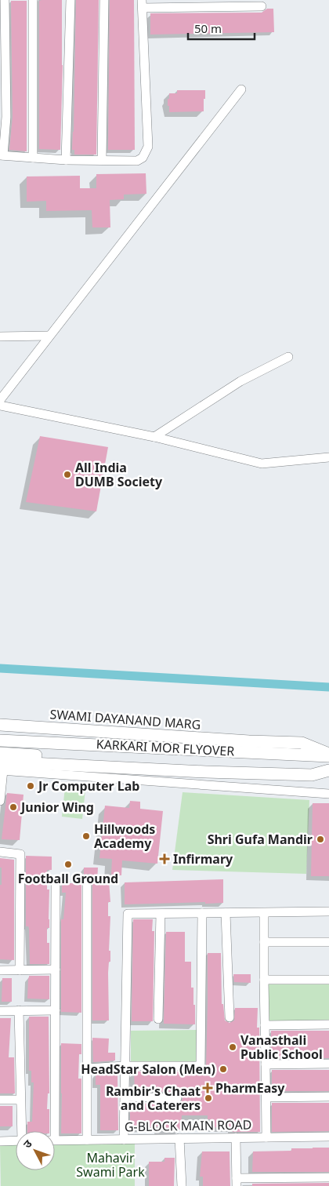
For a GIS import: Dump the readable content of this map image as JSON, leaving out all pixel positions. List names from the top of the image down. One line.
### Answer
{"streets":{"main road":["SWAMI DAYANAND MARG","KARKARI MOR FLYOVER"],"street":["G-BLOCK MAIN ROAD"]},"crossings":[["SWAMI DAYANAND MARG","KARKARI MOR FLYOVER"]],"parks":["Mahavir Swami Park"],"places":{"other":["All India DUMB Society","Jr Computer Lab","Junior Wing","Hillwoods Academy","Shri Gufa Mandir","Football Ground","Vanasthali Public School","HeadStar Salon (Men)","Rambir's Chaat and Caterers"],"health":["Infirmary","PharmEasy"]},"scale_bar":"50 m","north":"top left"}
